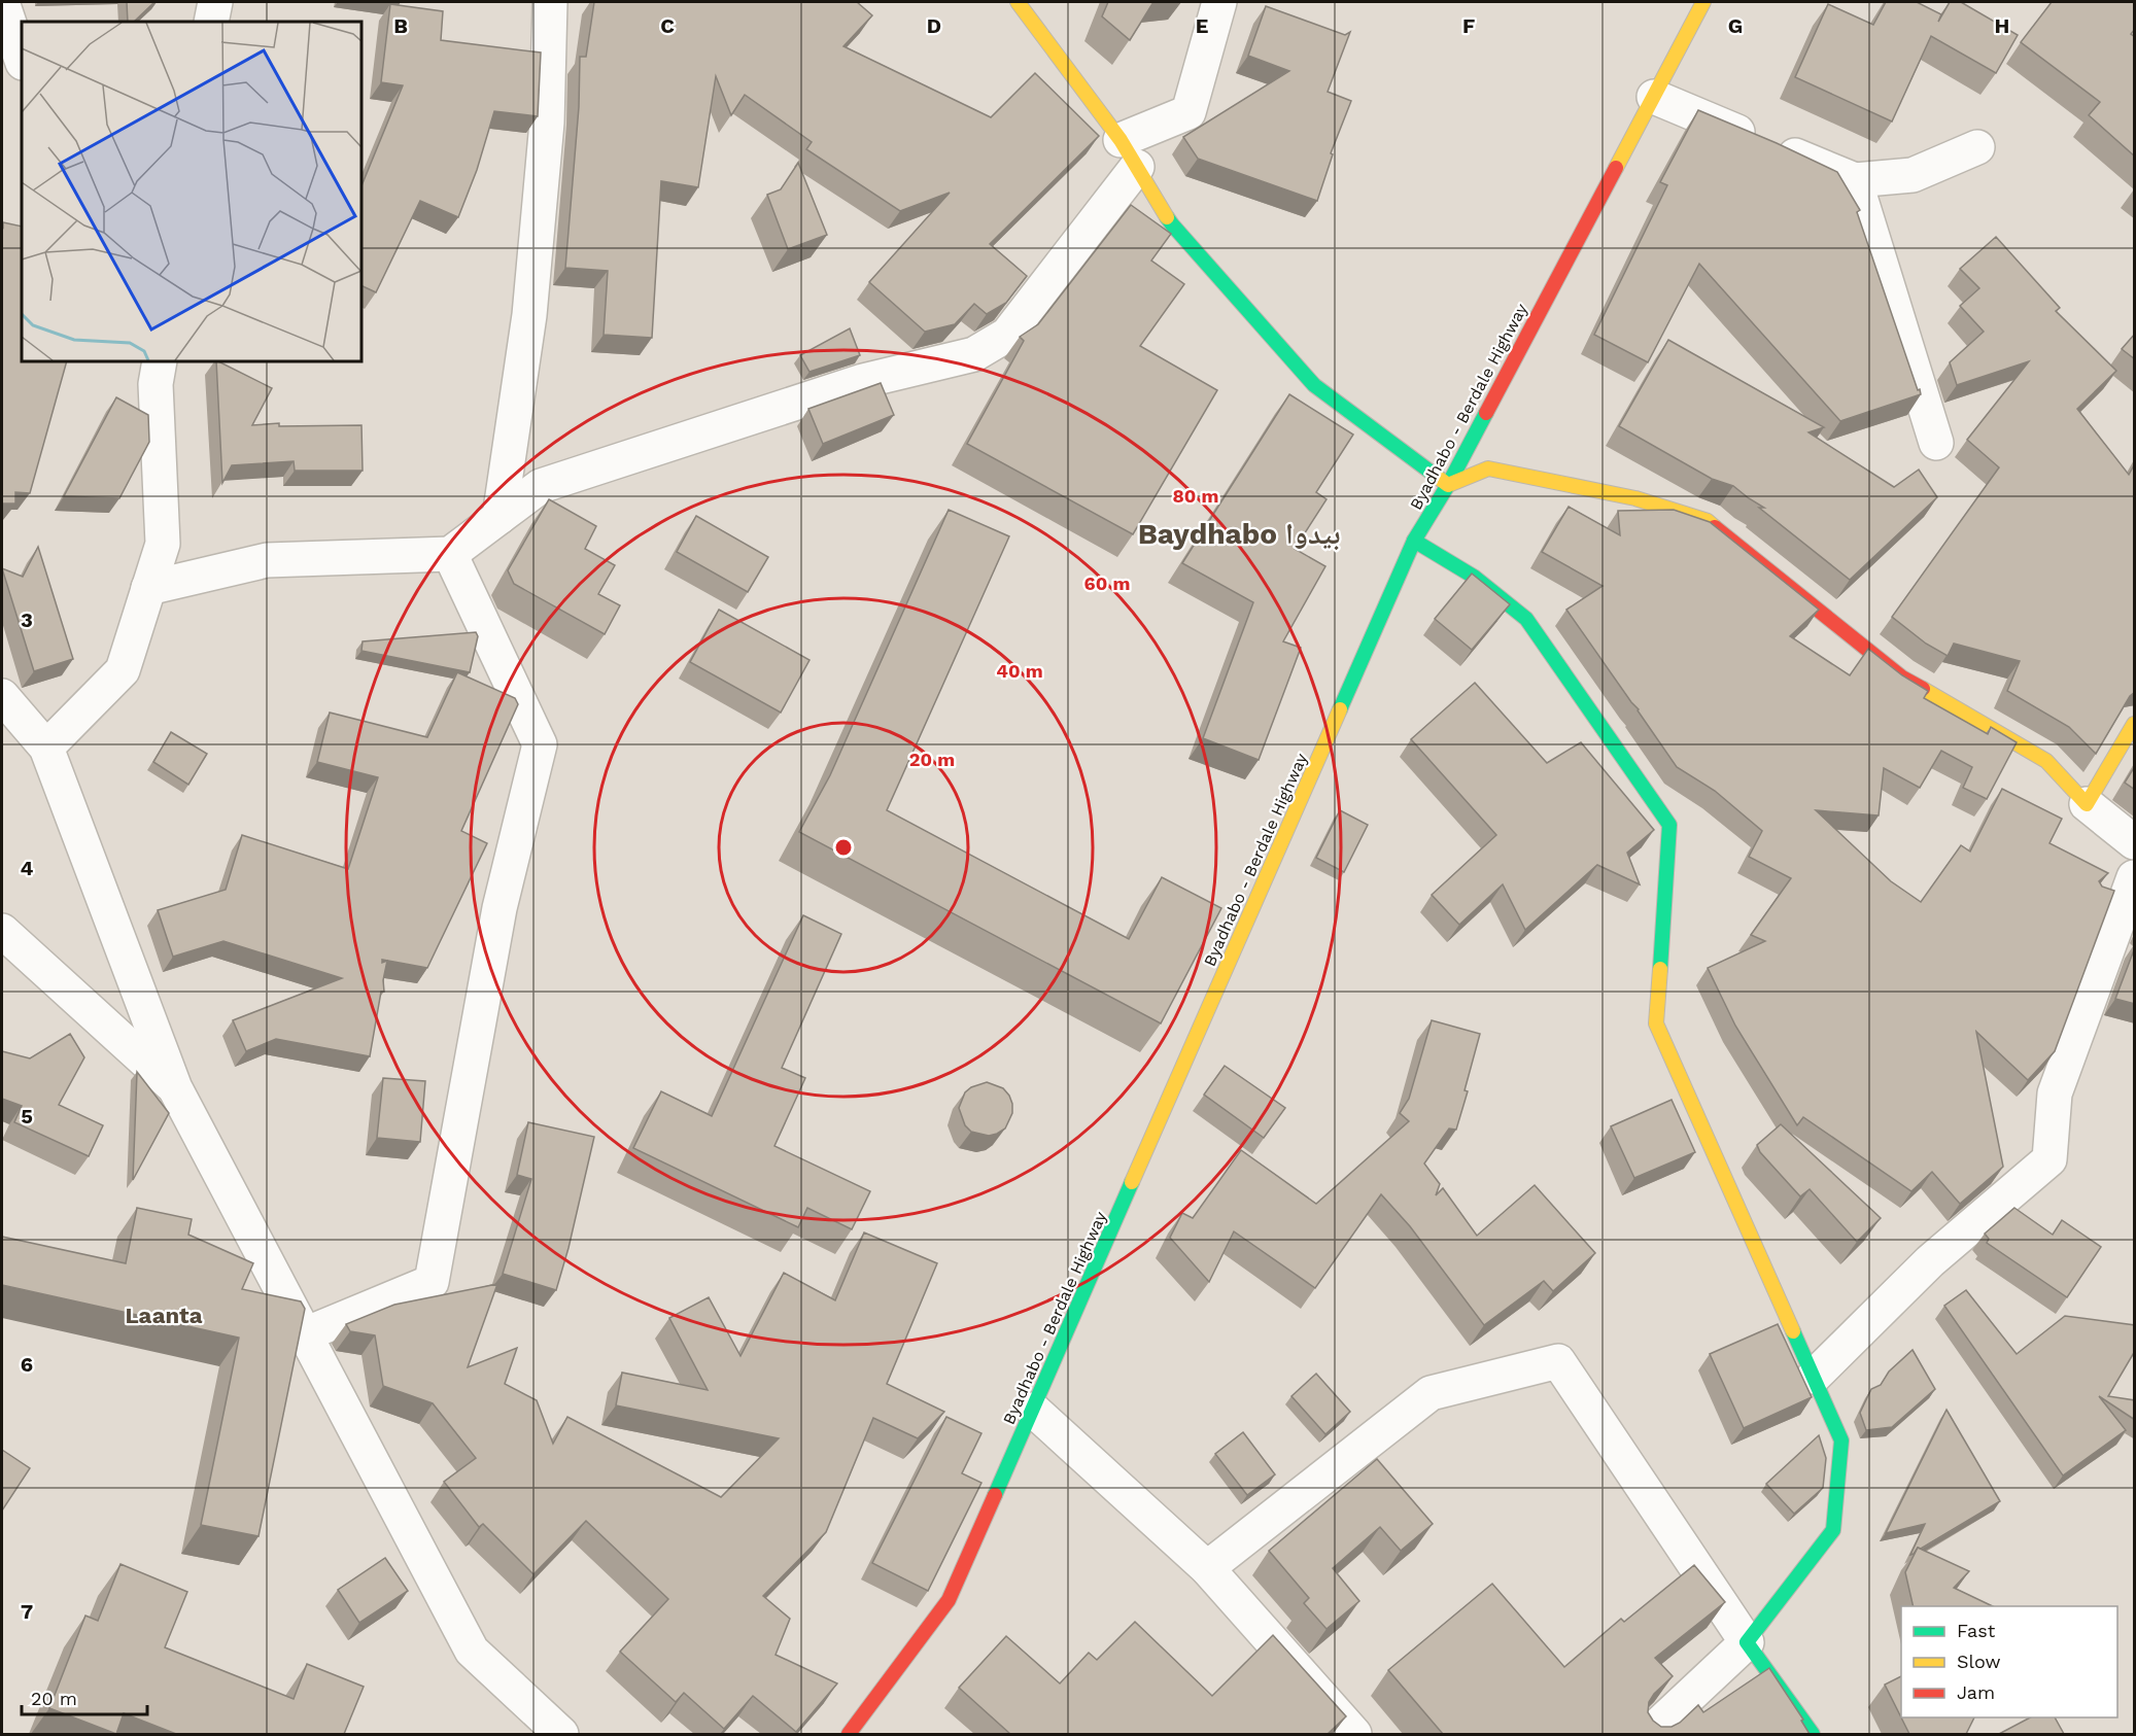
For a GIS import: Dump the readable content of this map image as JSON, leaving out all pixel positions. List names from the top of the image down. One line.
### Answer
{"streets":{"street":["Byadhabo - Berdale Highway"]},"districts":["Baydhabo بيدوا","Laanta"],"legend":["Fast","Slow","Jam"],"scale_bar":"20 m","grid":{"columns":["B","C","D","E","F","G","H"],"rows":["3","4","5","6","7"]},"rings":["80 m","60 m","40 m","20 m"]}
